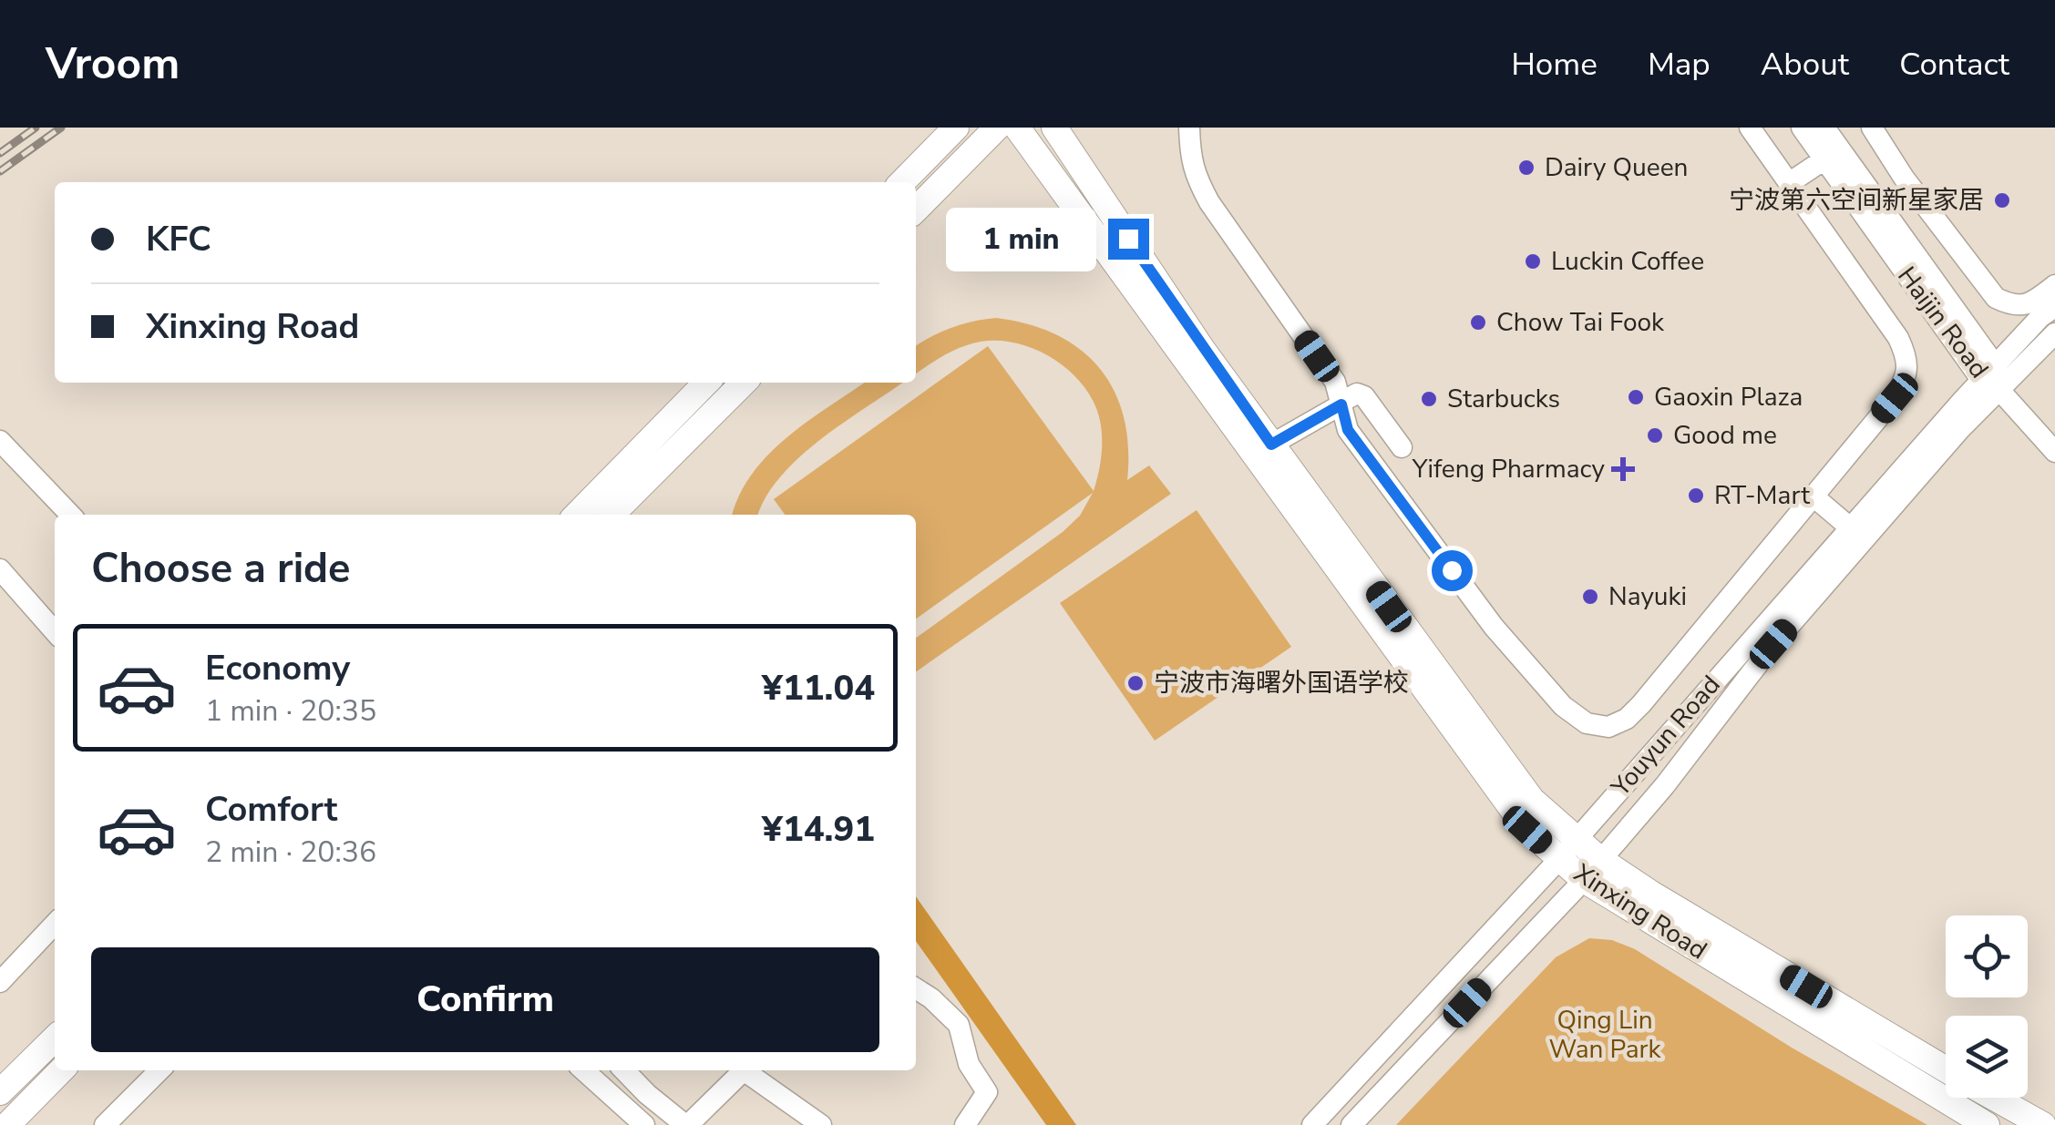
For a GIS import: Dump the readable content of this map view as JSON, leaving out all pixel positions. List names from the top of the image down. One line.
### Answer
{"streets":{"main road":["Xinxing Road"],"street":["Haijin Road","Youyun Road"]},"crossings":[["Haijin Road","Youyun Road"],["Youyun Road","Xinxing Road"]],"parks":["Qing Lin Wan Park"],"places":{"other":["Dairy Queen","宁波第六空间新星家居","Luckin Coffee","Chow Tai Fook","Gaoxin Plaza","Starbucks","Good me","RT-Mart","Nayuki","宁波市海曙外国语学校"],"health":["Yifeng Pharmacy"]},"page":{"header":"Vroom","nav":["Home","Map","About","Contact"],"banner":["KFC","Xinxing Road"],"bubble":"1 min","heading":"Choose a ride","list":[{"name":"Economy","note":"1 min · 20:35","value":"¥11.04"},{"name":"Comfort","note":"2 min · 20:36","value":"¥14.91"}],"buttons":"Confirm"}}
